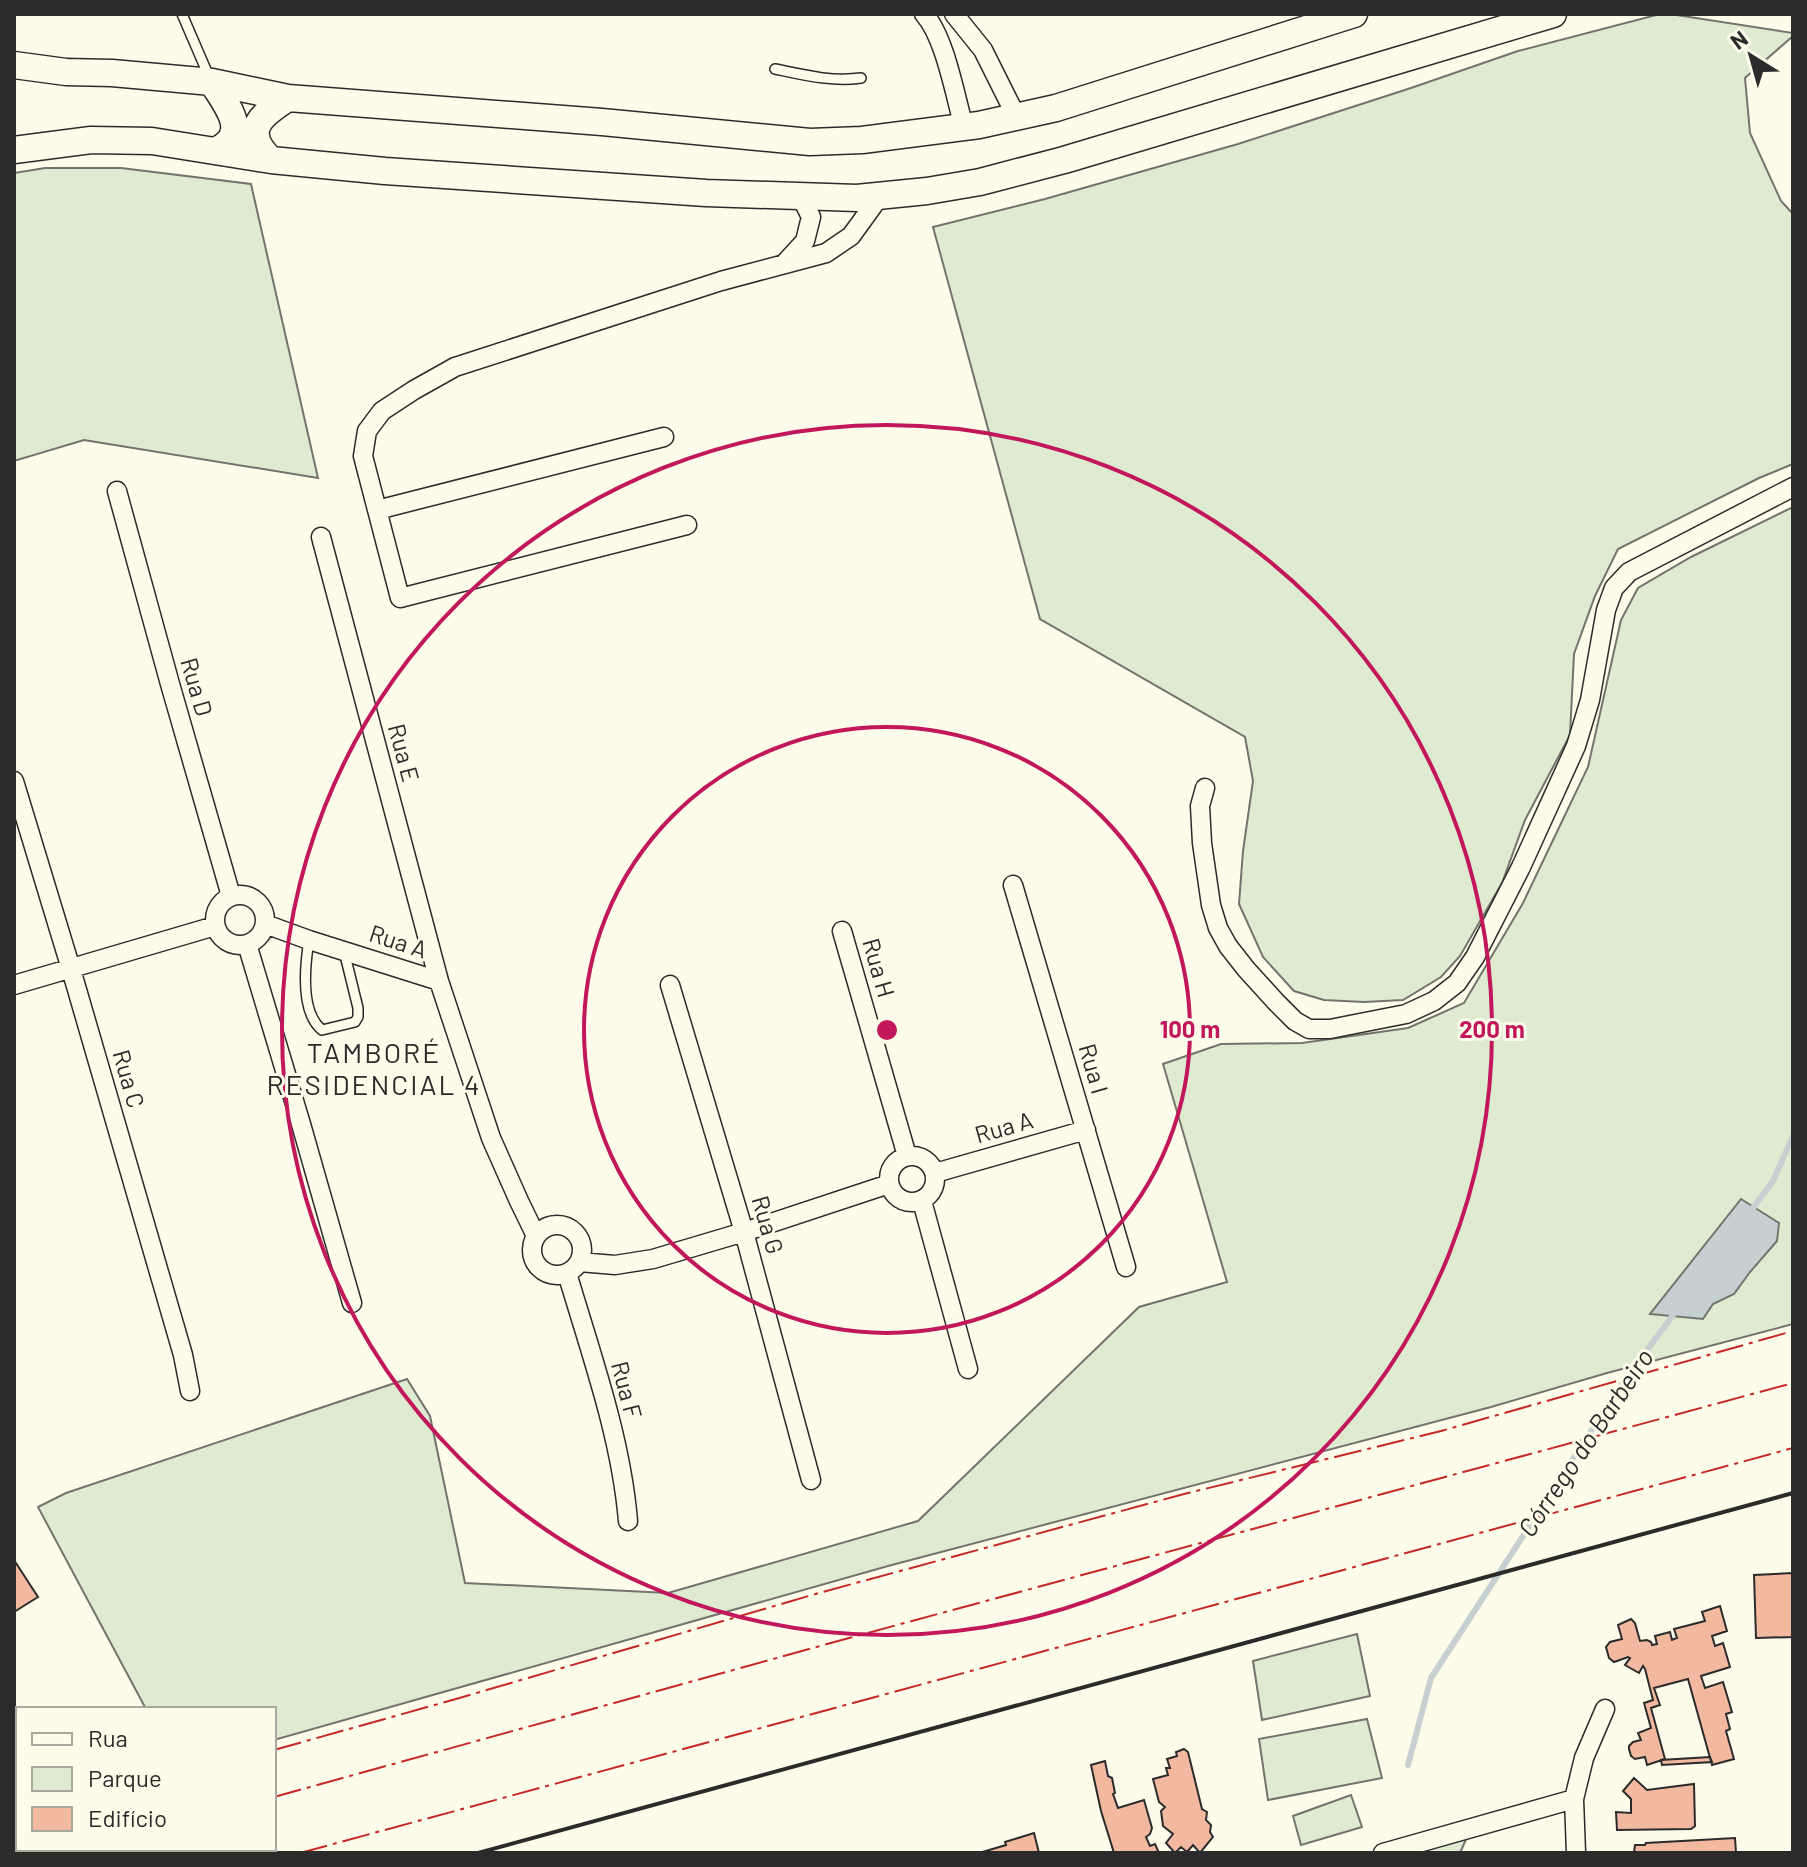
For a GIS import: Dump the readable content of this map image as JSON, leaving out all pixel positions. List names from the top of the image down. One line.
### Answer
{"streets":{"street":["Rua D","Rua E","Rua A","Rua H","Rua I","Rua C","Rua G","Rua F"]},"crossings":[["Rua D","Rua A"],["Rua E","Rua A"],["Rua A","Rua H"],["Rua A","Rua I"],["Rua A","Rua F"]],"districts":["TAMBORÉ RESIDENCIAL 4"],"water":["Córrego do Barbeiro"],"legend":["Rua","Parque","Edifício"],"north":"top left","rings":["100 m","200 m"]}
